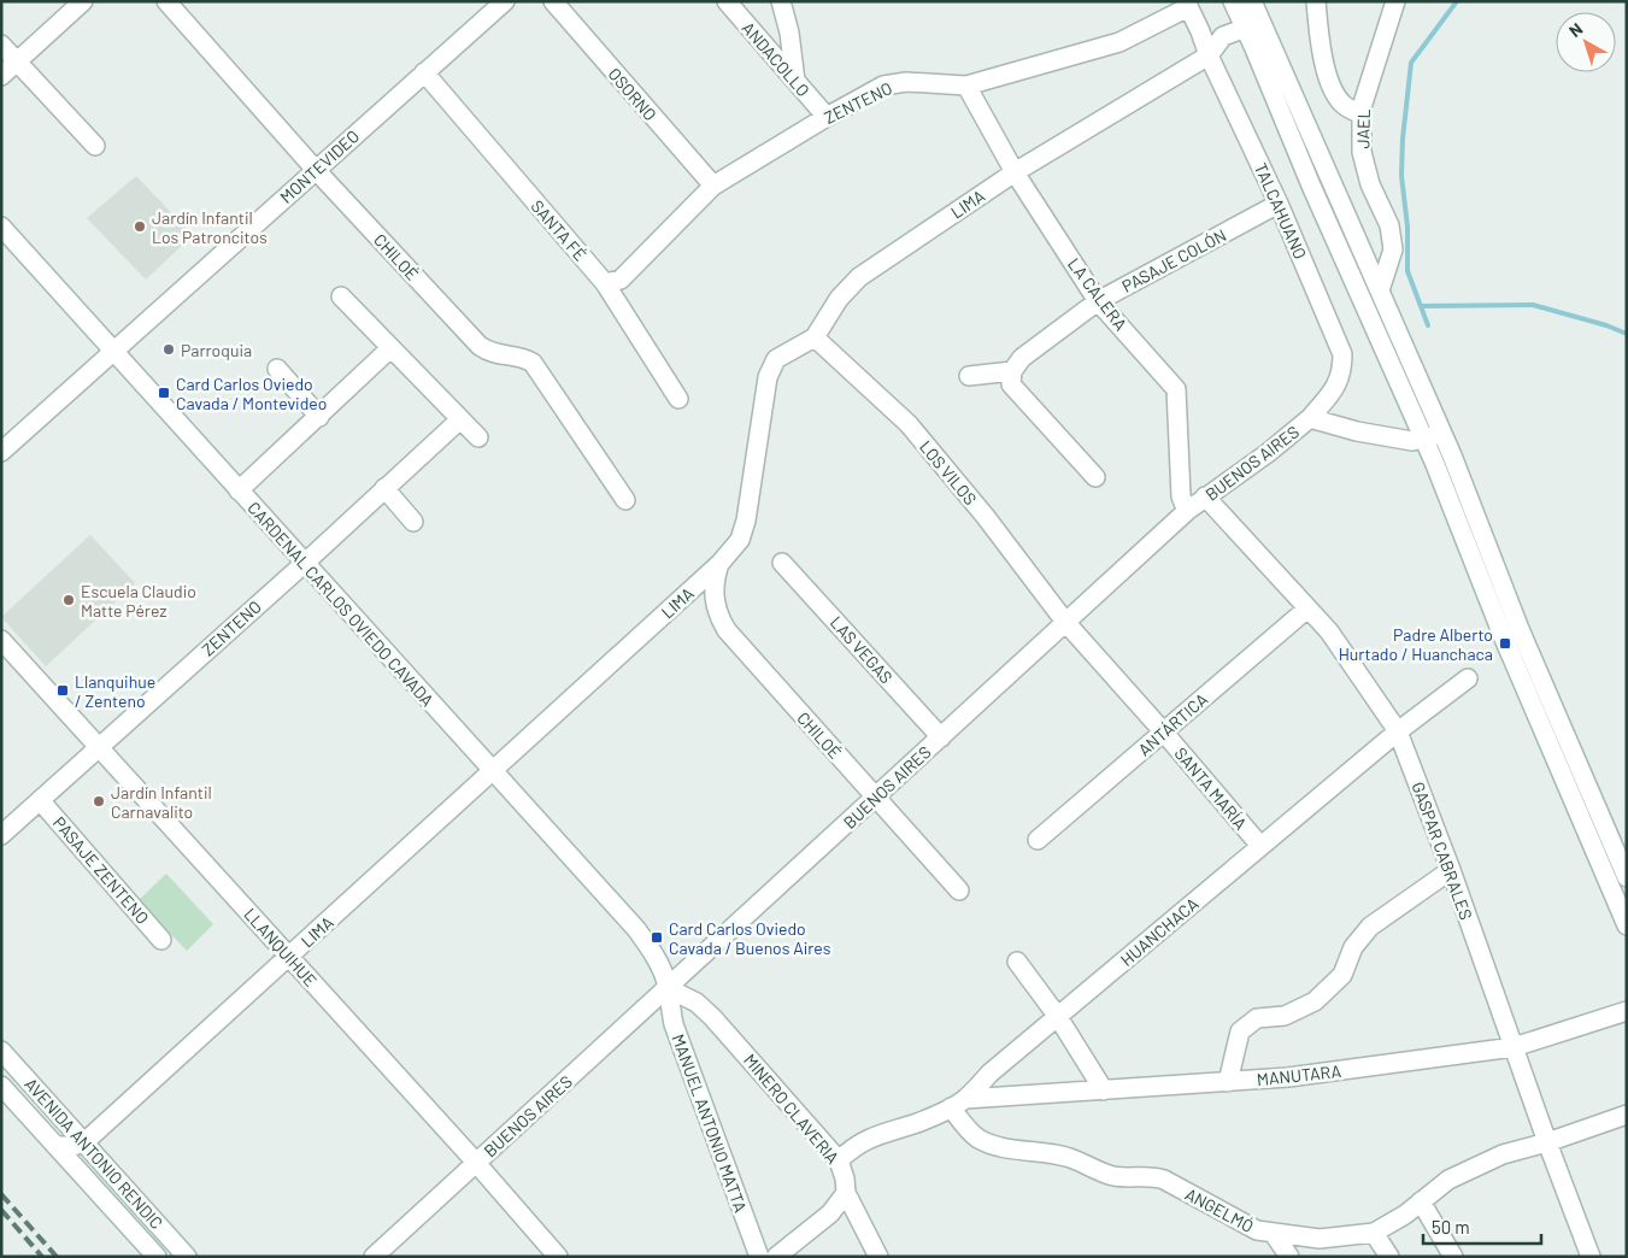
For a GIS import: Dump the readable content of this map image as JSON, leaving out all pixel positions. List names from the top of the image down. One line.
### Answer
{"streets":{"street":["ANDACOLLO","OSORNO","ZENTENO","JAEL","MONTEVIDEO","LIMA","TALCAHUANO","SANTA FÉ","CHILOÉ","PASAJE COLÓN","LA CALERA","BUENOS AIRES","LOS VILOS","CARDENAL CARLOS OVIEDO CAVADA","LAS VEGAS","ANTÁRTICA","SANTA MARÍA","GASPAR CABRALES","PASAJE ZENTENO","HUANCHACA","LLANQUIHUE","MANUTARA","MINERO CLAVERIA","MANUEL ANTONIO MATTA","AVENIDA ANTONIO RENDIC","ANGELMÓ"]},"crossings":[["ANDACOLLO","ZENTENO"],["OSORNO","ZENTENO"],["ZENTENO","TALCAHUANO"],["ZENTENO","SANTA FÉ"],["ZENTENO","LA CALERA"],["ZENTENO","CARDENAL CARLOS OVIEDO CAVADA"],["ZENTENO","PASAJE ZENTENO"],["ZENTENO","LLANQUIHUE"],["MONTEVIDEO","SANTA FÉ"],["MONTEVIDEO","CHILOÉ"],["MONTEVIDEO","CARDENAL CARLOS OVIEDO CAVADA"],["LIMA","TALCAHUANO"],["LIMA","CHILOÉ"],["LIMA","LA CALERA"],["LIMA","LOS VILOS"],["LIMA","CARDENAL CARLOS OVIEDO CAVADA"],["LIMA","LLANQUIHUE"],["LIMA","AVENIDA ANTONIO RENDIC"],["TALCAHUANO","PASAJE COLÓN"],["TALCAHUANO","BUENOS AIRES"],["CHILOÉ","BUENOS AIRES"],["PASAJE COLÓN","LA CALERA"],["LA CALERA","BUENOS AIRES"],["BUENOS AIRES","LOS VILOS"],["BUENOS AIRES","CARDENAL CARLOS OVIEDO CAVADA"],["BUENOS AIRES","LAS VEGAS"],["BUENOS AIRES","SANTA MARÍA"],["BUENOS AIRES","GASPAR CABRALES"],["BUENOS AIRES","LLANQUIHUE"],["BUENOS AIRES","MINERO CLAVERIA"],["BUENOS AIRES","MANUEL ANTONIO MATTA"],["LOS VILOS","SANTA MARÍA"],["CARDENAL CARLOS OVIEDO CAVADA","MINERO CLAVERIA"],["CARDENAL CARLOS OVIEDO CAVADA","MANUEL ANTONIO MATTA"],["ANTÁRTICA","SANTA MARÍA"],["ANTÁRTICA","GASPAR CABRALES"],["SANTA MARÍA","HUANCHACA"],["GASPAR CABRALES","HUANCHACA"],["GASPAR CABRALES","MANUTARA"],["GASPAR CABRALES","ANGELMÓ"],["HUANCHACA","MANUTARA"],["HUANCHACA","MINERO CLAVERIA"],["HUANCHACA","ANGELMÓ"],["MANUTARA","ANGELMÓ"],["MINERO CLAVERIA","MANUEL ANTONIO MATTA"]],"places":{"other":["Jardín Infantil Los Patroncitos","Parroquia","Escuela Claudio Matte Pérez","Jardín Infantil Carnavalito"],"transit":["Card Carlos Oviedo Cavada / Montevideo","Padre Alberto Hurtado / Huanchaca","Llanquihue / Zenteno","Card Carlos Oviedo Cavada / Buenos Aires"]},"scale_bar":"50 m","north":"top left"}
